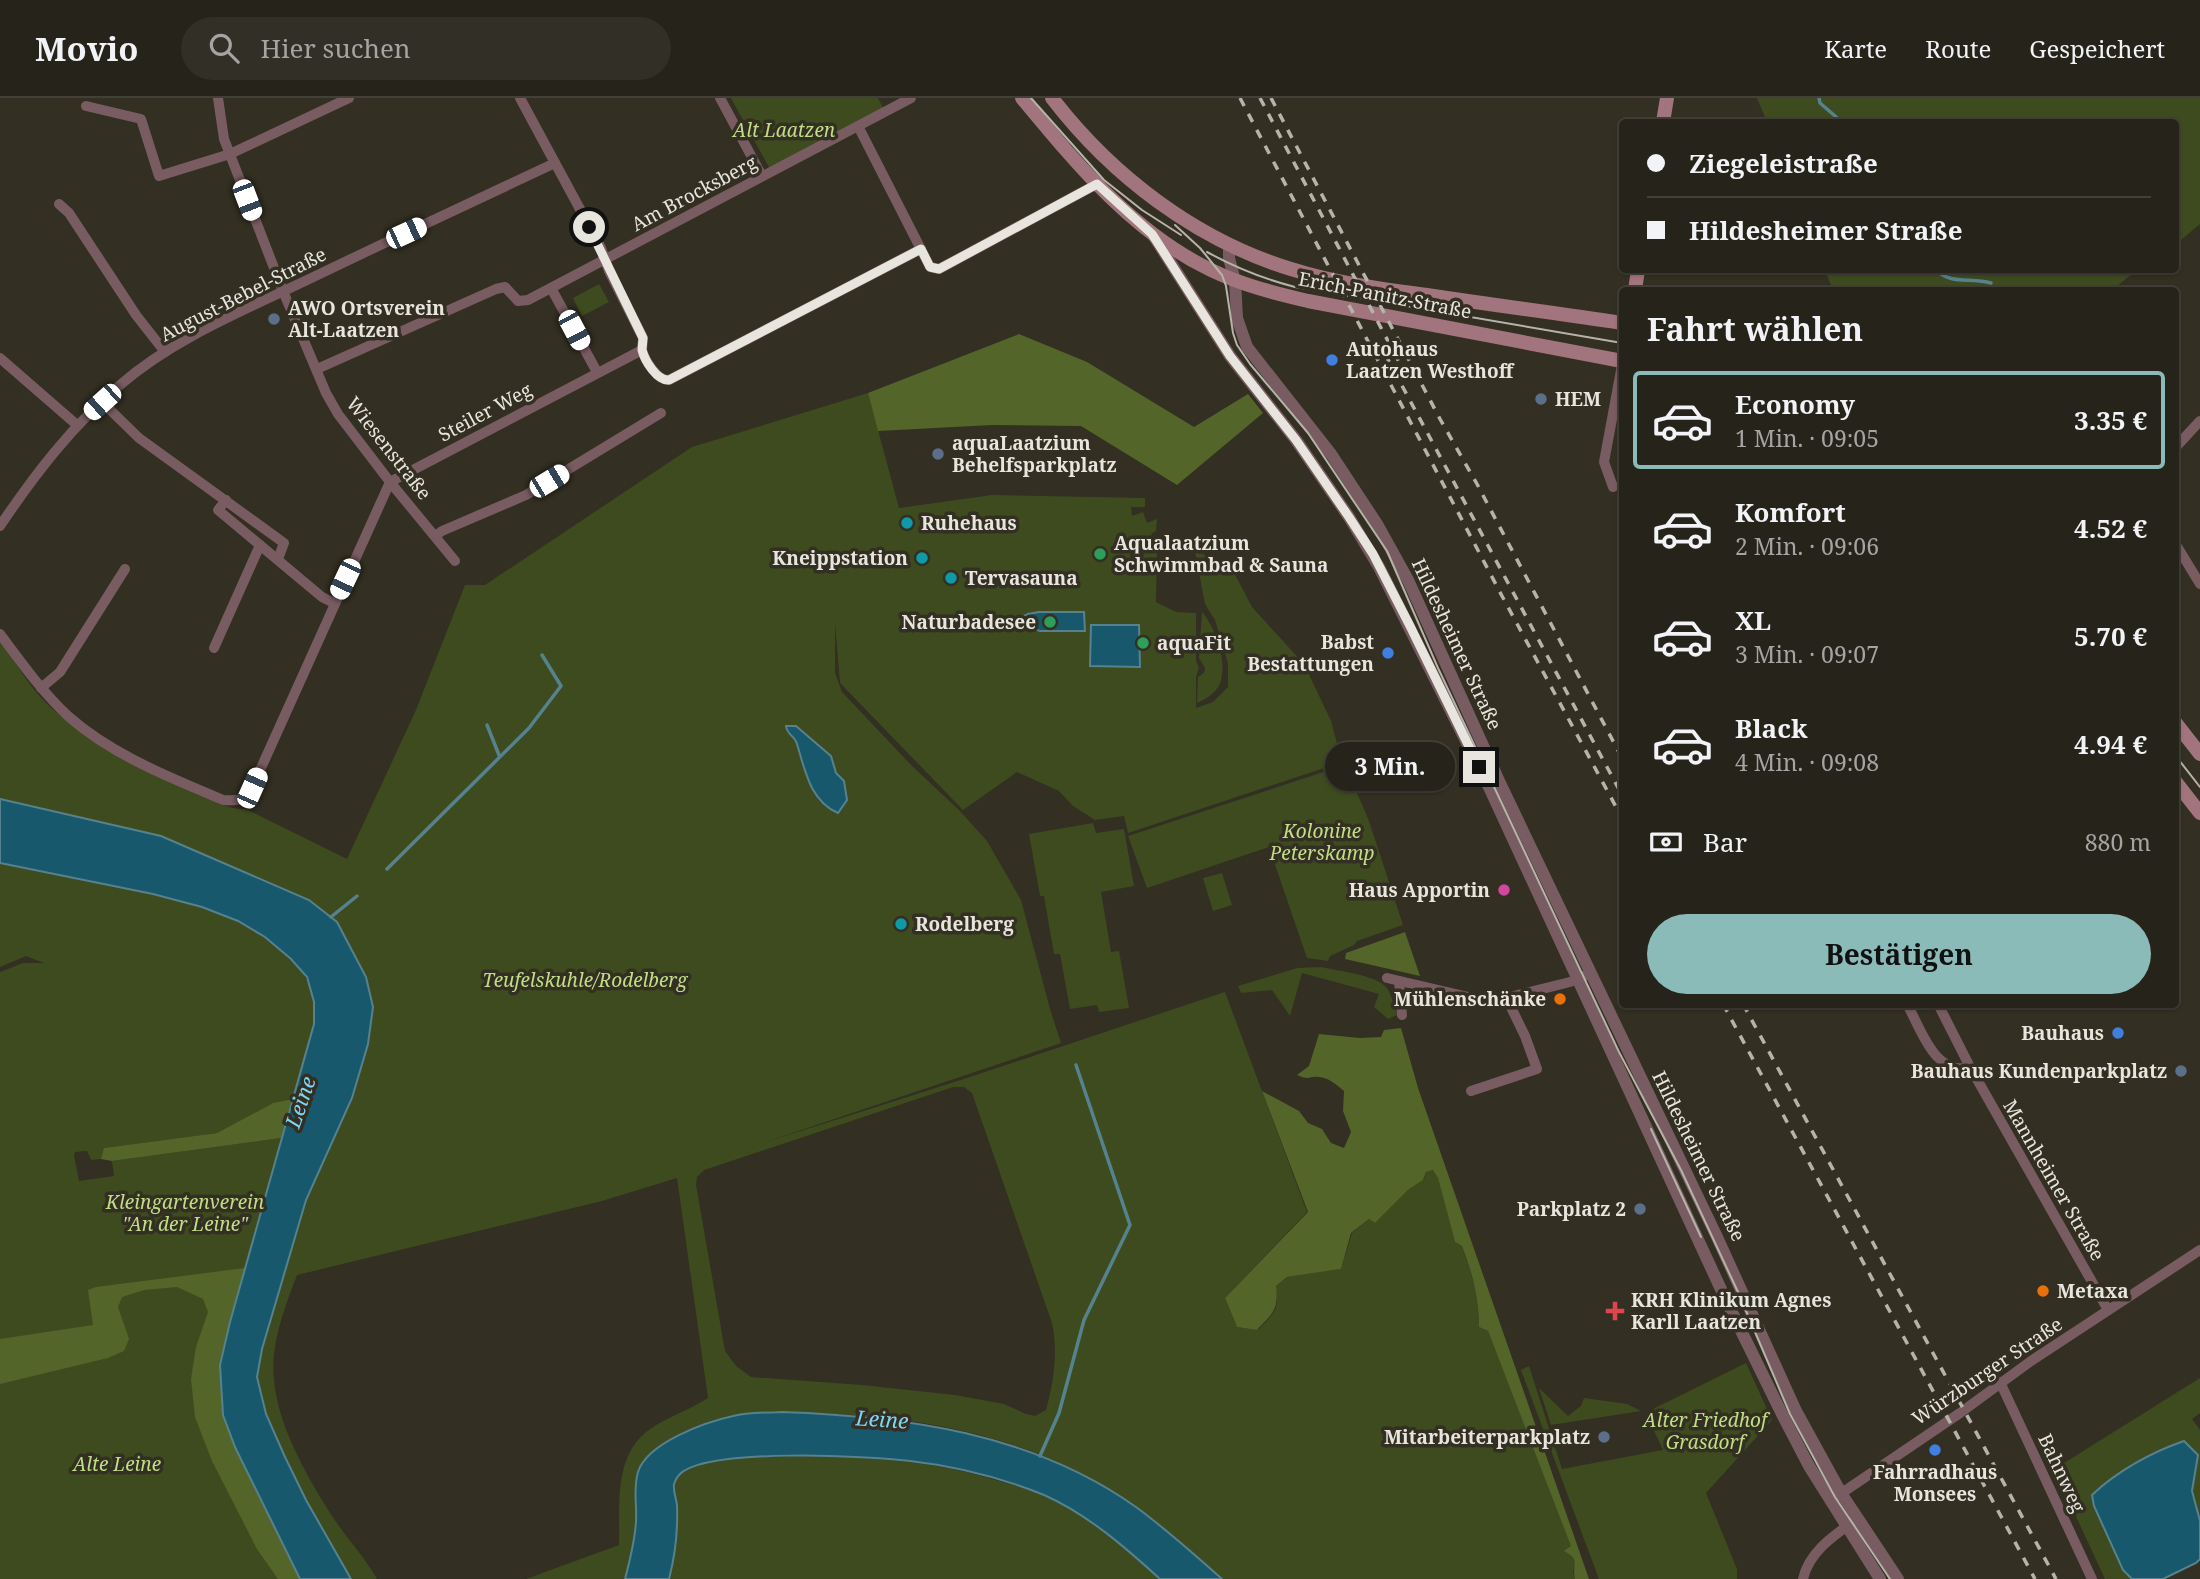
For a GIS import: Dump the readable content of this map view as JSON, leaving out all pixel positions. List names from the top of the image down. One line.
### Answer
{"streets":{"main road":["Erich-Panitz-Straße","Hildesheimer Straße"],"street":["Am Brocksberg","August-Bebel-Straße","Steiler Weg","Wiesenstraße","Mannheimer Straße","Würzburger Straße","Bahnweg"]},"crossings":[["Am Brocksberg","Wiesenstraße"],["August-Bebel-Straße","Wiesenstraße"],["Erich-Panitz-Straße","Hildesheimer Straße"],["Steiler Weg","Wiesenstraße"],["Hildesheimer Straße","Würzburger Straße"],["Mannheimer Straße","Würzburger Straße"],["Würzburger Straße","Bahnweg"]],"water":["Leine"],"parks":["Alt Laatzen","Kolonine Peterskamp","Teufelskuhle/Rodelberg","Kleingartenverein \"An der Leine\"","Alter Friedhof Grasdorf","Alte Leine"],"places":{"other":["AWO Ortsverein Alt-Laatzen","Autohaus Laatzen Westhoff","HEM","aquaLaatzium Behelfsparkplatz","Ruhehaus","Aqualaatzium Schwimmbad & Sauna","Kneippstation","Tervasauna","Naturbadesee","aquaFit","Babst Bestattungen","Haus Apportin","Rodelberg","Mühlenschänke","Bauhaus","Bauhaus Kundenparkplatz","Parkplatz 2","Metaxa","Mitarbeiterparkplatz","Fahrradhaus Monsees"],"health":["KRH Klinikum Agnes Karll Laatzen"]},"page":{"header":"Movio","search":"Hier suchen","nav":["Karte","Route","Gespeichert"],"banner":["Ziegeleistraße","Hildesheimer Straße"],"heading":"Fahrt wählen","list":[{"name":"Economy","note":"1 Min. · 09:05","value":"3.35 €"},{"name":"Komfort","note":"2 Min. · 09:06","value":"4.52 €"},{"name":"XL","note":"3 Min. · 09:07","value":"5.70 €"},{"name":"Black","note":"4 Min. · 09:08","value":"4.94 €"}],"bubble":"3 Min.","pay":["Bar","880 m"],"buttons":"Bestätigen"}}
